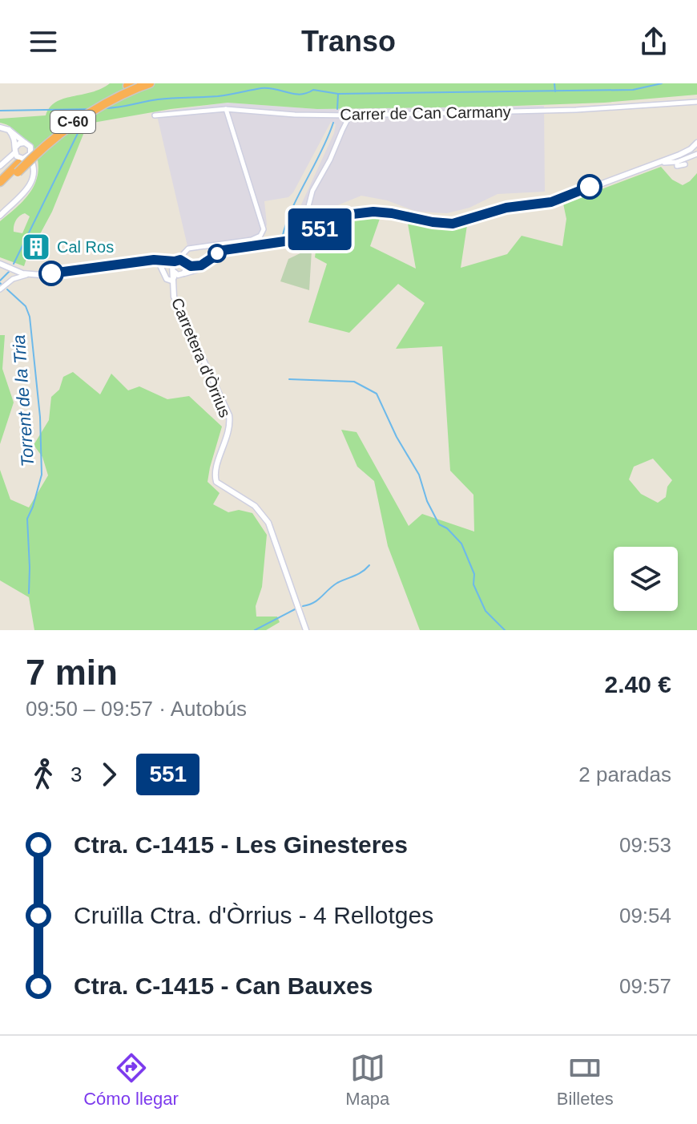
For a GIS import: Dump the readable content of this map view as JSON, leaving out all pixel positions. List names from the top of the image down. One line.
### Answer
{"streets":{"highway":["C-60"],"street":["Carrer de Can Carmany","Carretera d'Òrrius"]},"water":["Torrent de la Tria"],"places":{"building":["Cal Ros"]},"lines":["bus line 551"],"page":{"header":"Transo","on_map":"551","heading":["7 min","09:50 – 09:57 · Autobús","2.40 €"],"legs":["3","551","2 paradas"],"list":[{"name":"Ctra. C-1415 - Les Ginesteres","value":"09:53"},{"name":"Cruïlla Ctra. d'Òrrius - 4 Rellotges","value":"09:54"},{"name":"Ctra. C-1415 - Can Bauxes","value":"09:57"}],"tabs":["Cómo llegar","Mapa","Billetes"]}}
